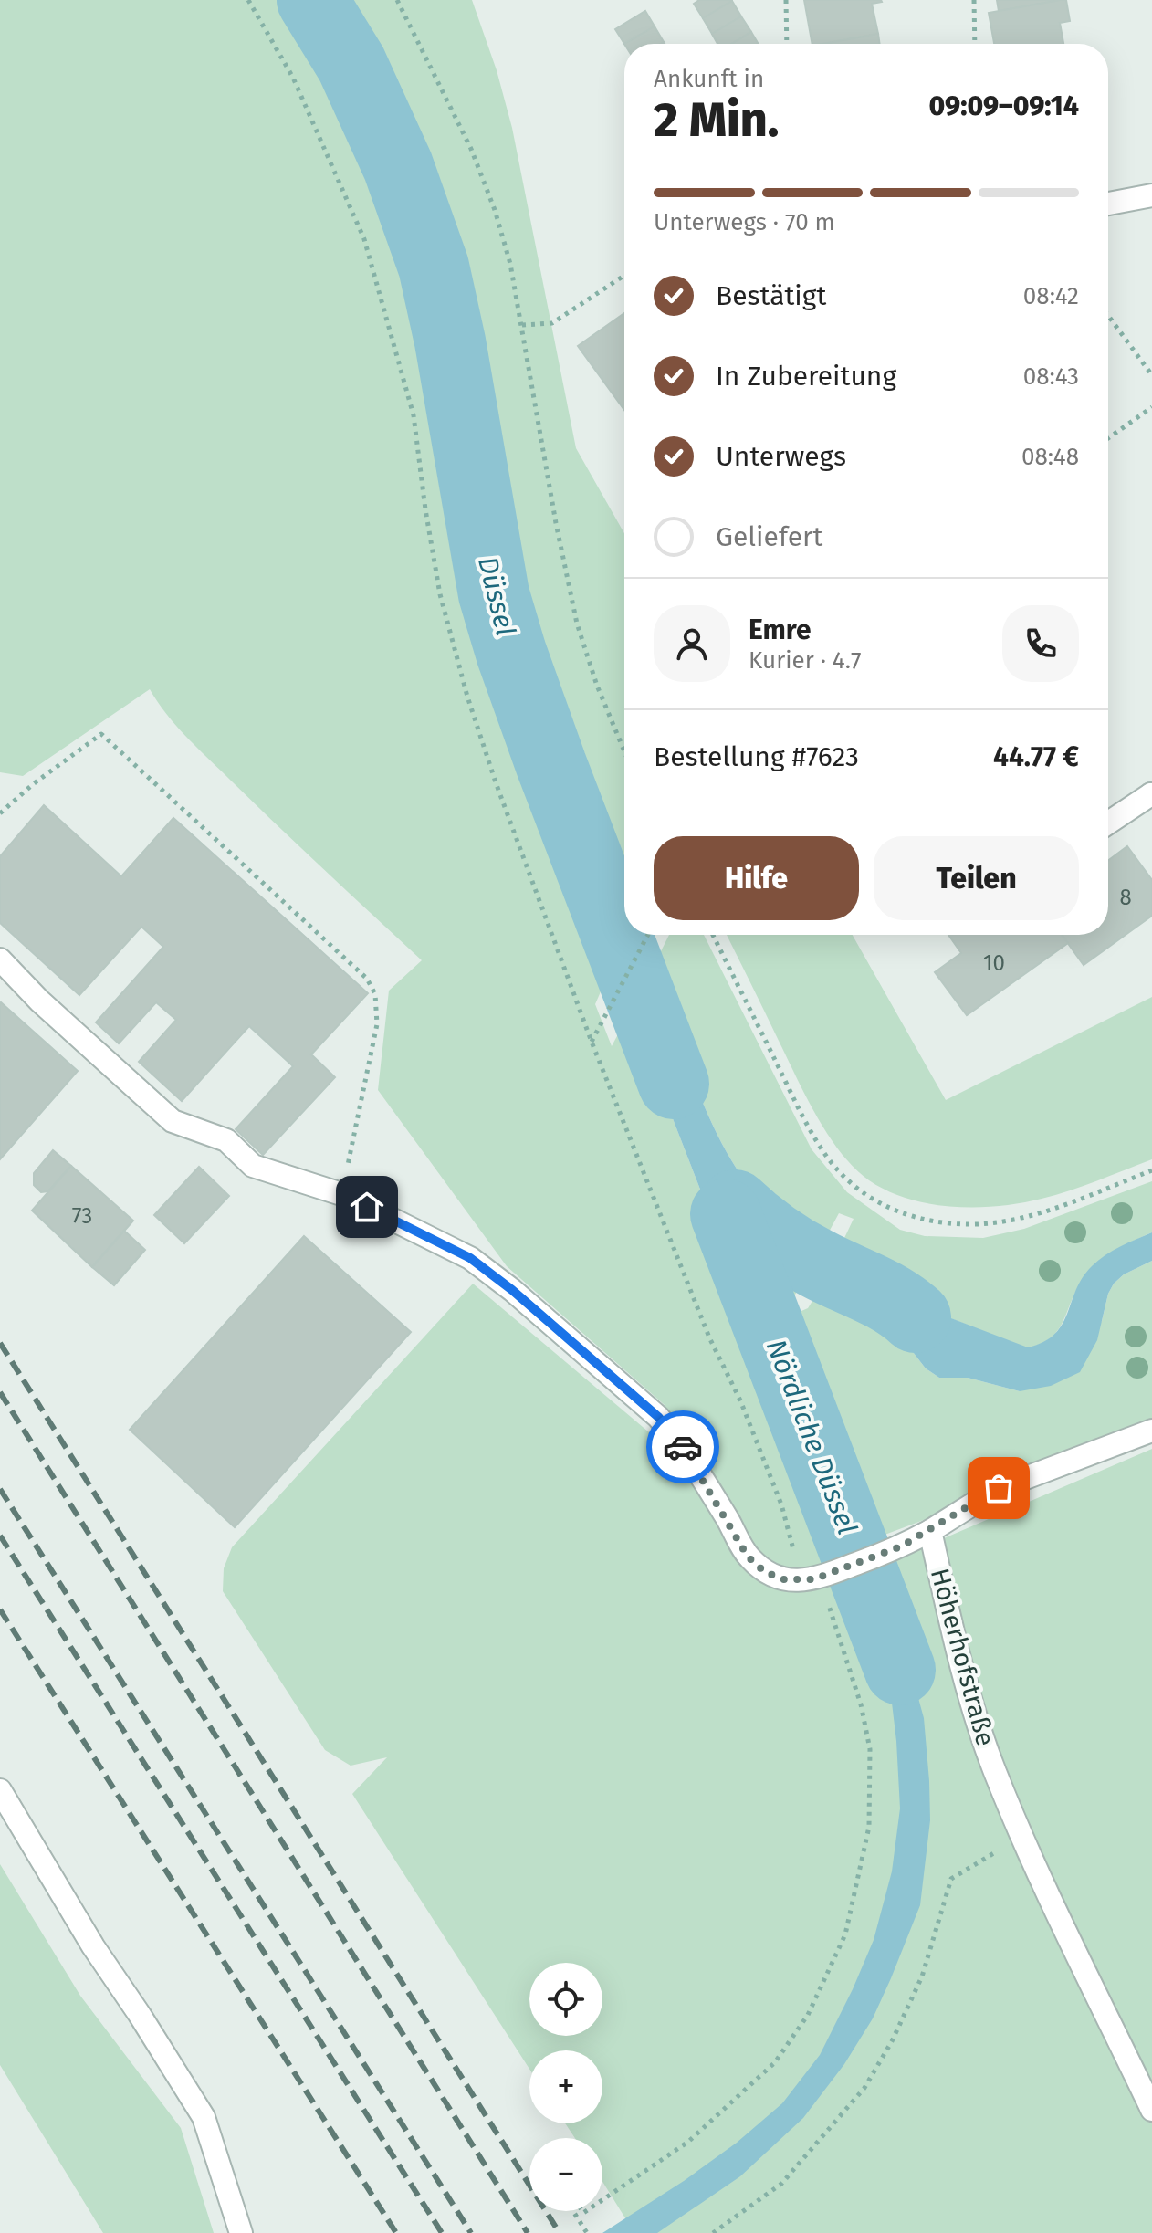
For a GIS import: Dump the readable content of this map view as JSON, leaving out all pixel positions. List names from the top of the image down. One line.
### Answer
{"streets":{"street":["Höherhofstraße"]},"water":["Düssel","Nördliche Düssel"],"house_numbers":["8","10","73"],"page":{"heading":["2 Min.","Ankunft in","09:09–09:14"],"panel":["Emre","Kurier · 4.7","Bestellung #7623","44.77 €"],"bar":"Unterwegs · 70 m","list":[["Bestätigt","08:42"],["In Zubereitung","08:43"],["Unterwegs","08:48"],"Geliefert"],"buttons":["Hilfe","Teilen"],"map_buttons":["+","−"]}}
